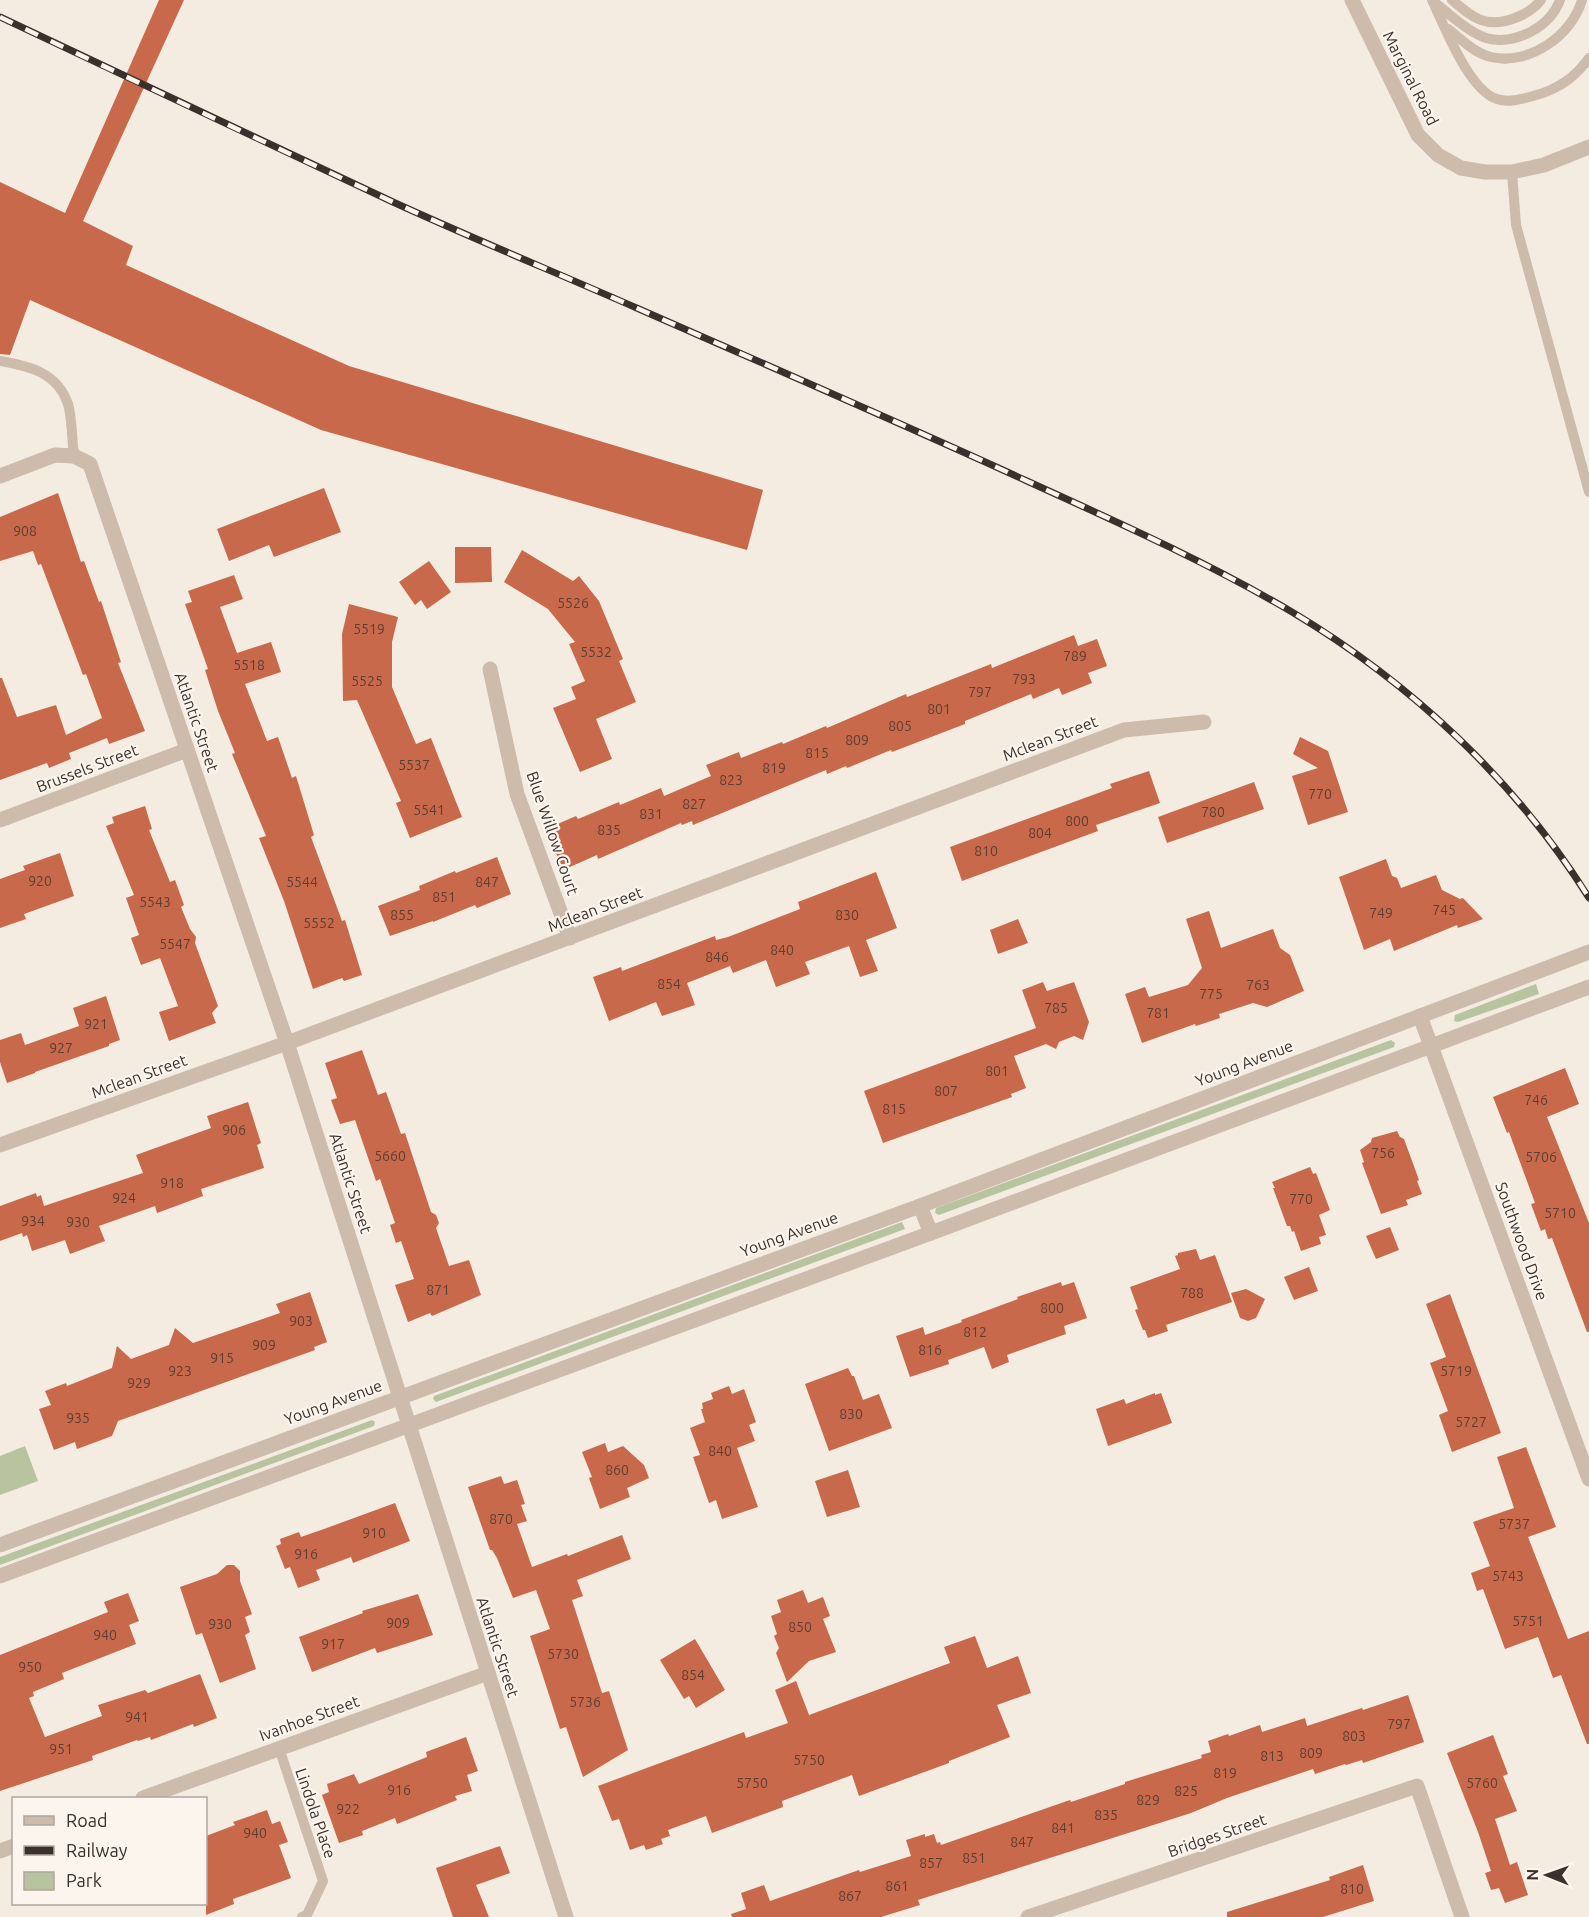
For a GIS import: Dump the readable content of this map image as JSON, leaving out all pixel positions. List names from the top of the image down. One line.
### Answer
{"streets":{"street":["Marginal Road","Atlantic Street","Mclean Street","Brussels Street","Blue Willow Court","Young Avenue","Southwood Drive","Ivanhoe Street","Bridges Street"],"lane":["Lindola Place"]},"crossings":[["Atlantic Street","Mclean Street"],["Atlantic Street","Brussels Street"],["Atlantic Street","Young Avenue"],["Atlantic Street","Ivanhoe Street"],["Mclean Street","Blue Willow Court"],["Young Avenue","Southwood Drive"],["Ivanhoe Street","Lindola Place"]],"house_numbers":["908","5526","5519","5532","789","5518","793","5525","797","801","805","809","815","5537","819","823","770","827","5541","780","831","800","835","804","810","920","5544","847","851","5543","745","749","855","830","5552","5547","840","846","854","763","775","785","781","921","927","801","807","746","815","906","756","5660","5706","918","924","770","5710","934","930","871","788","800","903","812","909","816","915","923","5719","929","830","935","5727","840","860","870","5737","910","916","5743","5751","909","930","850","940","917","5730","950","854","5736","941","797","803","951","809","813","5750","819","5750","5760","916","825","829","922","835","841","940","847","851","857","861","810","867"],"legend":["Road","Railway","Park"],"north":"left"}
